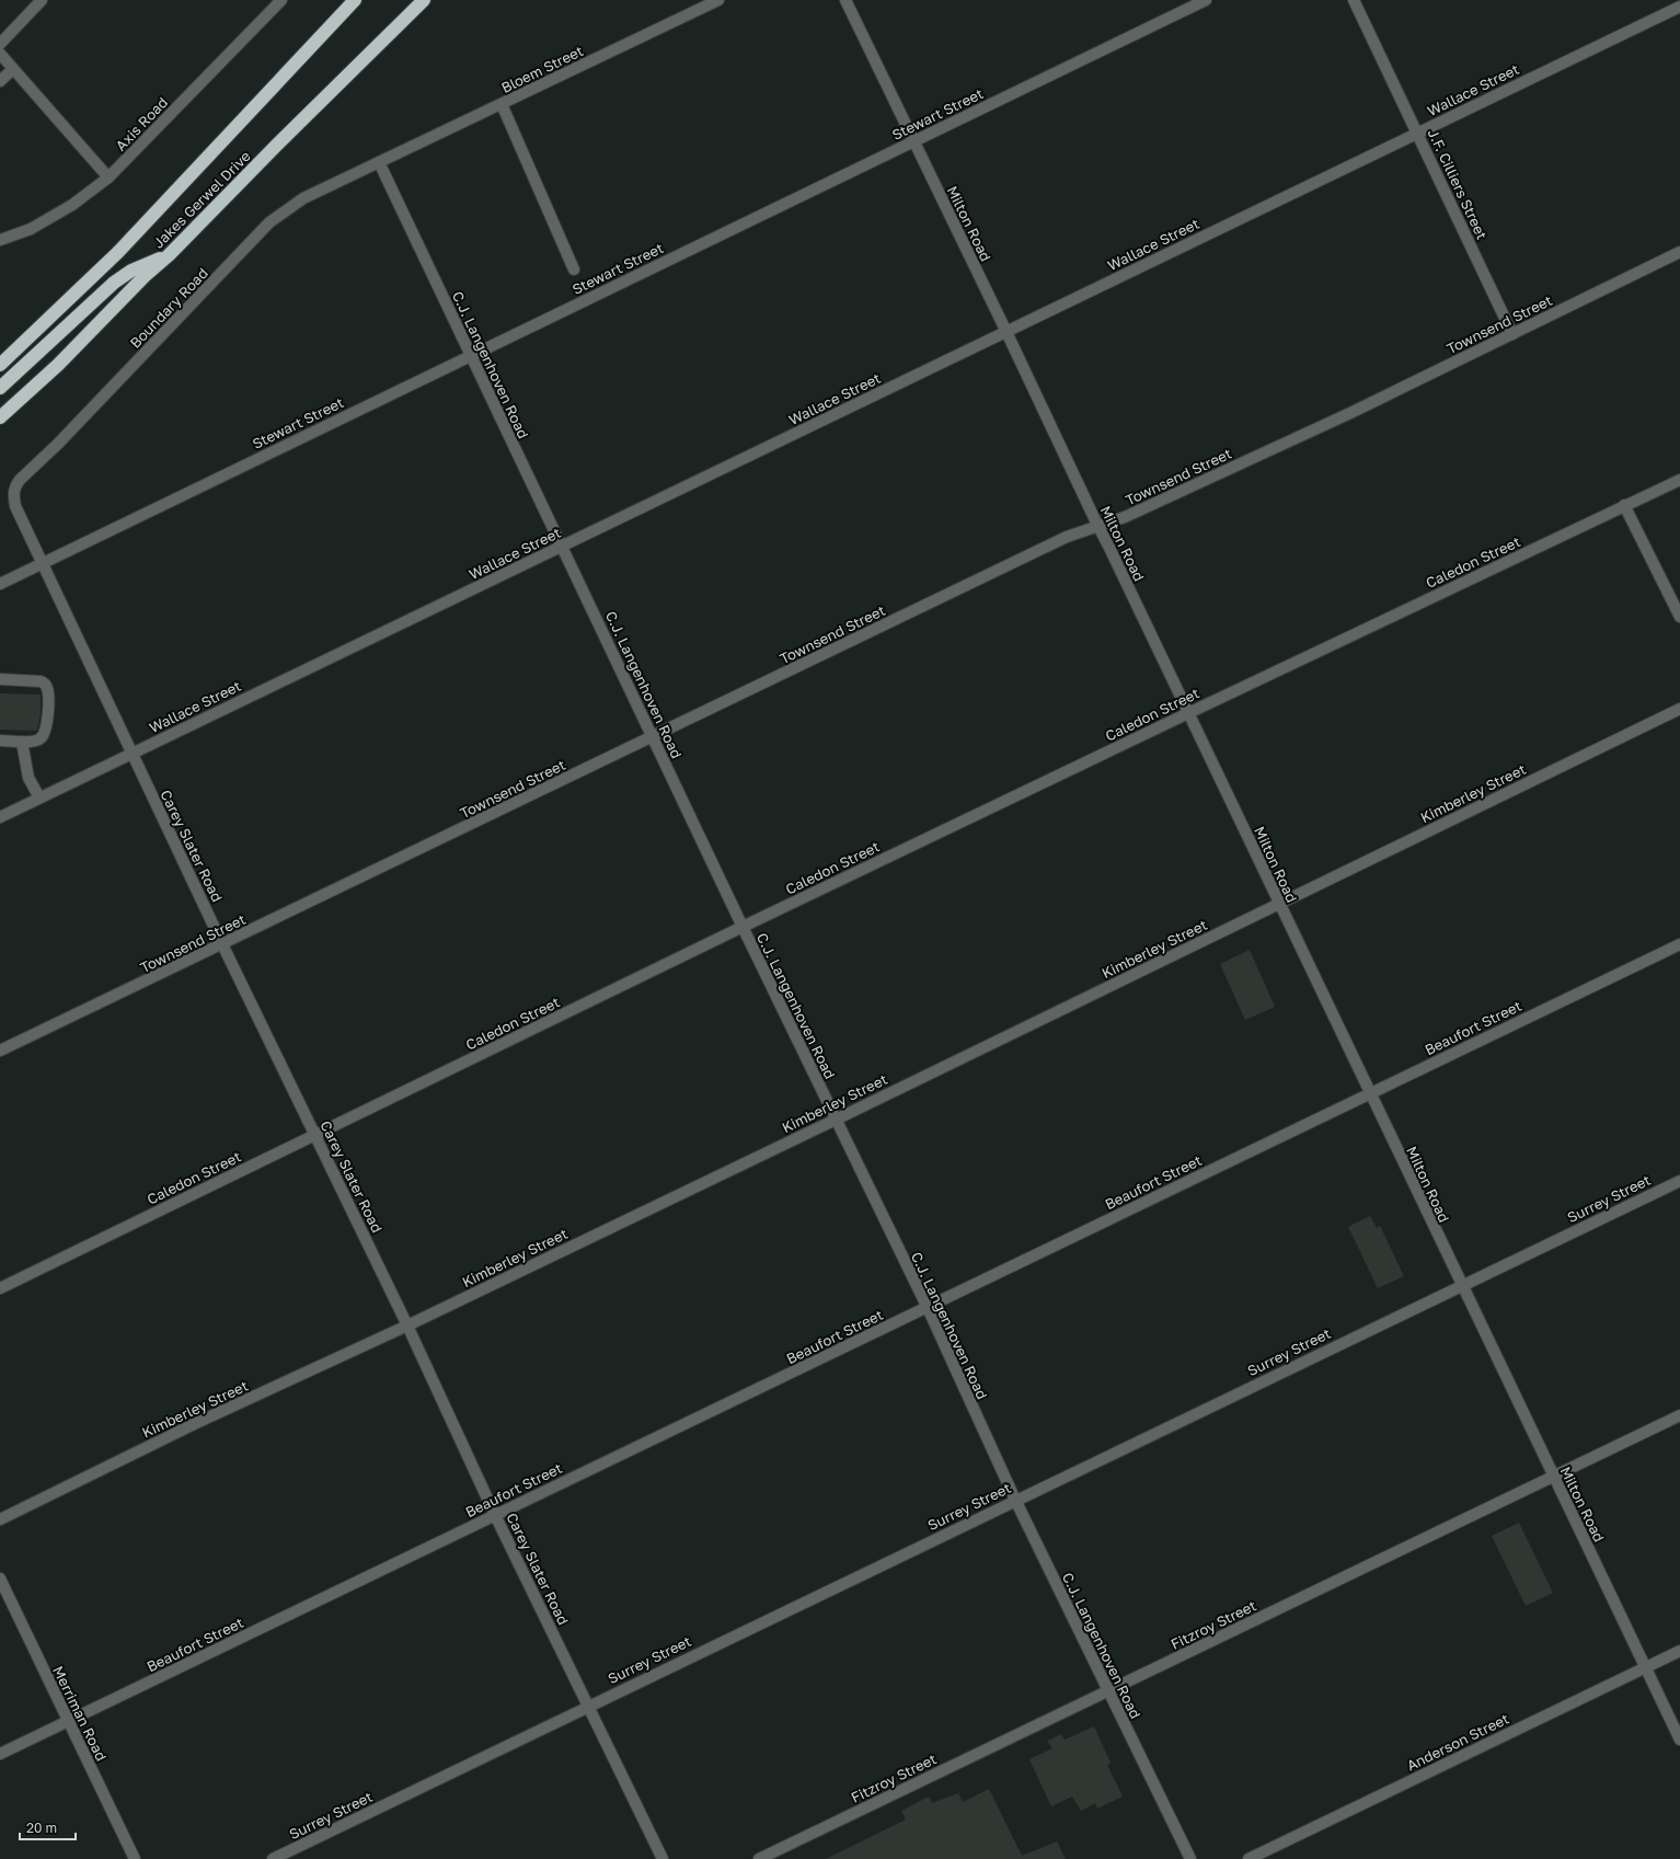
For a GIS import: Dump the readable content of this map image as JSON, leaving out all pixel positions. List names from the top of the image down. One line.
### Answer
{"streets":{"highway":["Jakes Gerwel Drive"],"street":["Bloem Street","Wallace Street","Stewart Street","Axis Road","J.F. Cilliers Street","Milton Road","Boundary Road","Townsend Street","C.J. Langenhoven Road","Caledon Street","Kimberley Street","Carey Slater Road","Beaufort Street","Surrey Street","Fitzroy Street","Merriman Road","Anderson Street"]},"crossings":[["Bloem Street","Boundary Road"],["Bloem Street","C.J. Langenhoven Road"],["Wallace Street","J.F. Cilliers Street"],["Wallace Street","Milton Road"],["Wallace Street","C.J. Langenhoven Road"],["Wallace Street","Carey Slater Road"],["Stewart Street","Milton Road"],["Stewart Street","C.J. Langenhoven Road"],["Stewart Street","Carey Slater Road"],["J.F. Cilliers Street","Townsend Street"],["Milton Road","Townsend Street"],["Milton Road","Caledon Street"],["Milton Road","Kimberley Street"],["Milton Road","Beaufort Street"],["Milton Road","Surrey Street"],["Milton Road","Fitzroy Street"],["Milton Road","Anderson Street"],["Boundary Road","C.J. Langenhoven Road"],["Boundary Road","Carey Slater Road"],["Townsend Street","C.J. Langenhoven Road"],["Townsend Street","Carey Slater Road"],["C.J. Langenhoven Road","Caledon Street"],["C.J. Langenhoven Road","Kimberley Street"],["C.J. Langenhoven Road","Beaufort Street"],["C.J. Langenhoven Road","Surrey Street"],["C.J. Langenhoven Road","Fitzroy Street"],["Caledon Street","Carey Slater Road"],["Kimberley Street","Carey Slater Road"],["Carey Slater Road","Beaufort Street"],["Carey Slater Road","Surrey Street"],["Beaufort Street","Merriman Road"]],"scale_bar":"20 m"}
